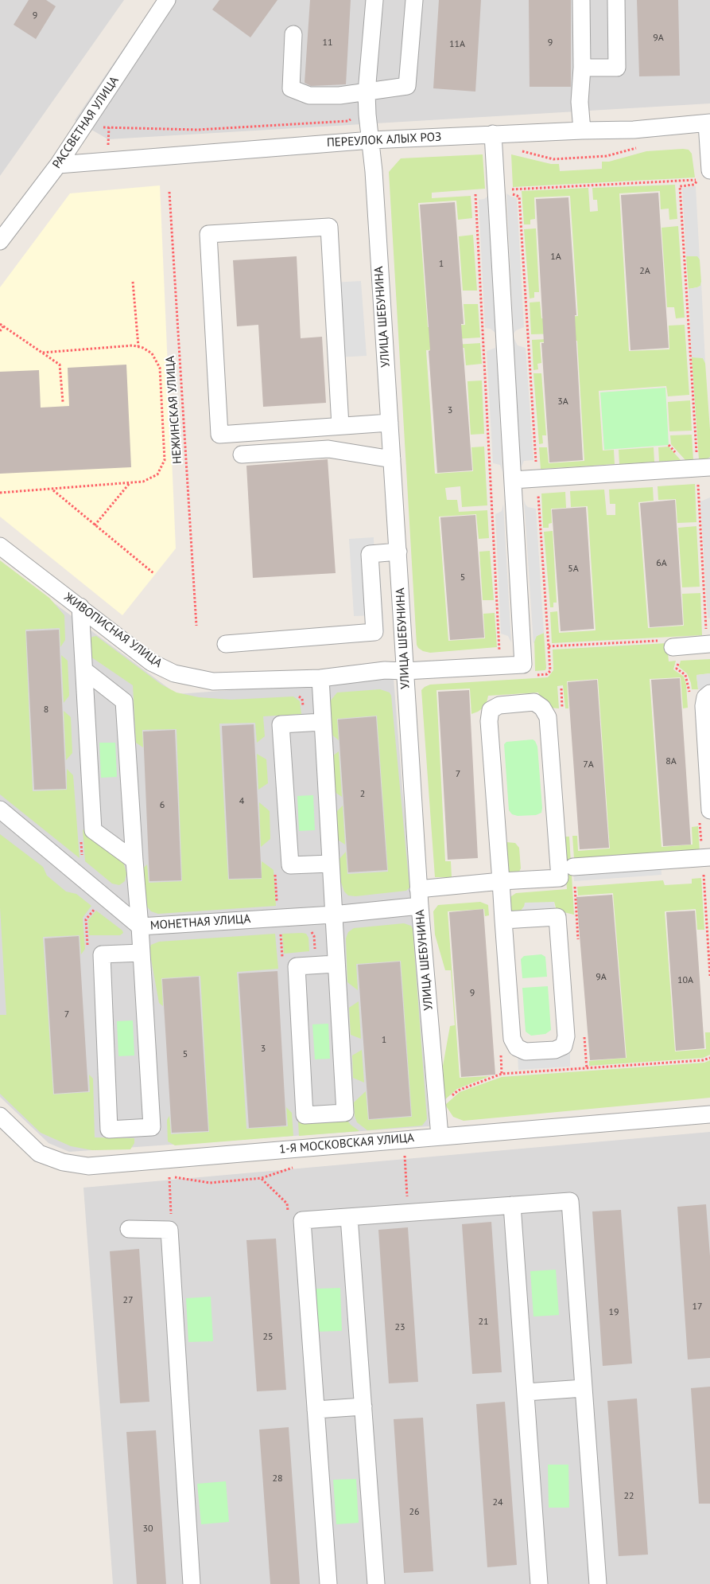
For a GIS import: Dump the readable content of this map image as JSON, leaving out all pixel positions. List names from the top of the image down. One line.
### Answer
{"streets":{"street":["РАССВЕТНАЯ УЛИЦА","ПЕРЕУЛОК АЛЫХ РОЗ","УЛИЦА ШЕБУНИНА","ЖИВОПИСНАЯ УЛИЦА","МОНЕТНАЯ УЛИЦА","1-Я МОСКОВСКАЯ УЛИЦА"],"path":["НЕЖИНСКАЯ УЛИЦА"]},"crossings":[["РАССВЕТНАЯ УЛИЦА","ПЕРЕУЛОК АЛЫХ РОЗ"],["ПЕРЕУЛОК АЛЫХ РОЗ","УЛИЦА ШЕБУНИНА"],["УЛИЦА ШЕБУНИНА","ЖИВОПИСНАЯ УЛИЦА"],["УЛИЦА ШЕБУНИНА","МОНЕТНАЯ УЛИЦА"],["УЛИЦА ШЕБУНИНА","1-Я МОСКОВСКАЯ УЛИЦА"]],"house_numbers":["9","9А","11","9","11А","1А","1","2А","3А","3","6А","5А","5","8","8А","7А","7","2","4","6","9А","10А","9","7","1","3","5","27","17","19","21","23","25","28","22","24","26","30"]}
